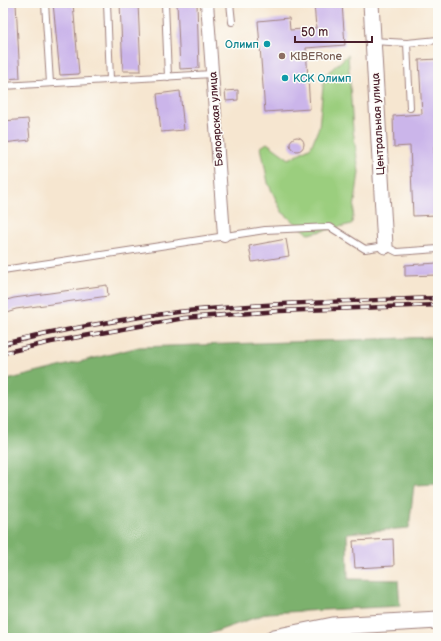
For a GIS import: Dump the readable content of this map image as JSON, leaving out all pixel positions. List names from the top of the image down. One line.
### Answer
{"streets":{"street":["Белоярская улица","Центральная улица"]},"places":["Олимп","KIBERone","КСК Олимп"],"scale_bar":"50 m"}
